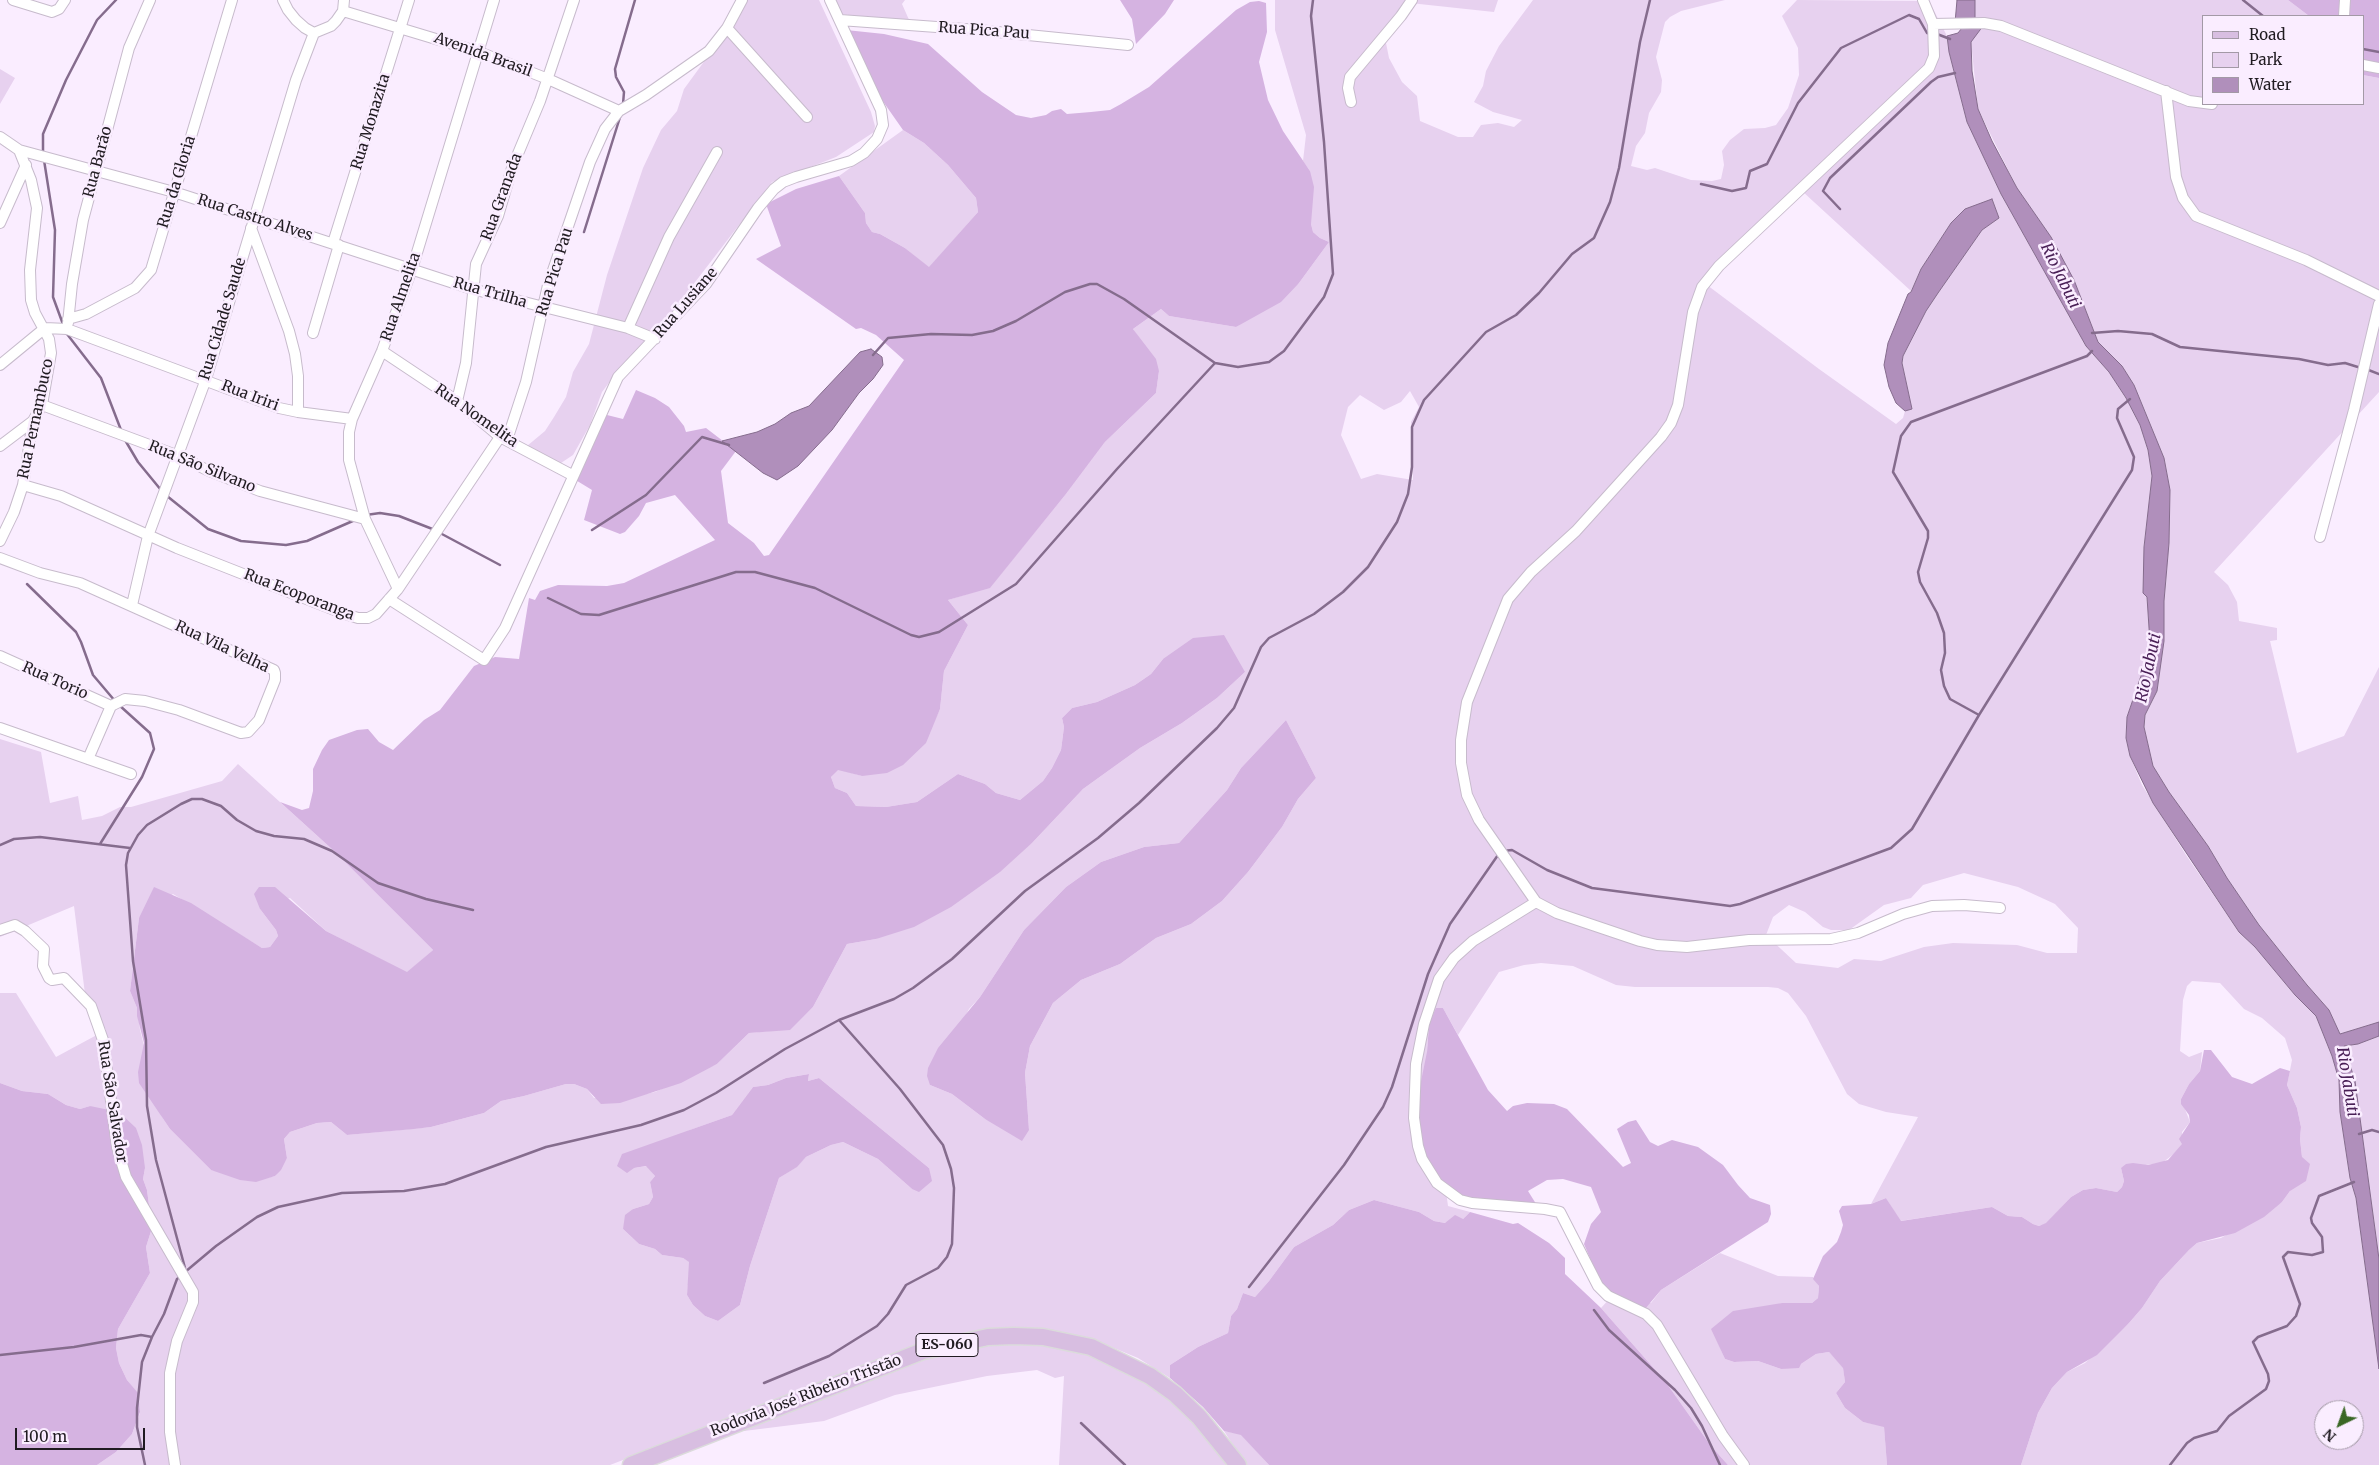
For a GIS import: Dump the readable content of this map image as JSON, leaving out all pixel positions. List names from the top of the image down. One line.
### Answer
{"streets":{"main road":["ES-060","Rodovia José Ribeiro Tristão"],"street":["Rua Pica Pau","Avenida Brasil","Rua Monazita","Rua Barão","Rua da Gloria","Rua Granada","Rua Castro Alves","Rua Trilha","Rua Almelita","Rua Lusiane","Rua Cidade Saude","Rua Iriri","Rua Nomelita","Rua Pernambuco","Rua São Silvano","Rua Ecoporanga","Rua Vila Velha","Rua Torio","Rua São Salvador"]},"crossings":[["Rua Pica Pau","Avenida Brasil"],["Rua Pica Pau","Rua Trilha"],["Rua Pica Pau","Rua Lusiane"],["Rua Pica Pau","Rua Nomelita"],["Rua Pica Pau","Rua Ecoporanga"],["Avenida Brasil","Rua Monazita"],["Avenida Brasil","Rua Granada"],["Avenida Brasil","Rua Almelita"],["Rua Monazita","Rua Castro Alves"],["Rua Barão","Rua da Gloria"],["Rua Barão","Rua Castro Alves"],["Rua Barão","Rua Iriri"],["Rua da Gloria","Rua Castro Alves"],["Rua da Gloria","Rua Iriri"],["Rua Granada","Rua Trilha"],["Rua Granada","Rua Nomelita"],["Rua Castro Alves","Rua Trilha"],["Rua Castro Alves","Rua Almelita"],["Rua Castro Alves","Rua Cidade Saude"],["Rua Trilha","Rua Almelita"],["Rua Trilha","Rua Lusiane"],["Rua Almelita","Rua Iriri"],["Rua Almelita","Rua Nomelita"],["Rua Almelita","Rua São Silvano"],["Rua Almelita","Rua Ecoporanga"],["Rua Lusiane","Rua Nomelita"],["Rua Lusiane","Rua Ecoporanga"],["Rua Cidade Saude","Rua Iriri"],["Rua Cidade Saude","Rua São Silvano"],["Rua Cidade Saude","Rua Ecoporanga"],["Rua Cidade Saude","Rua Vila Velha"],["Rua Nomelita","Rua Ecoporanga"],["Rua Pernambuco","Rua São Silvano"],["Rua Pernambuco","Rua Ecoporanga"],["Rua Vila Velha","Rua Torio"]],"water":["Rio Jabuti"],"legend":["Road","Park","Water"],"scale_bar":"100 m","north":"bottom left"}
